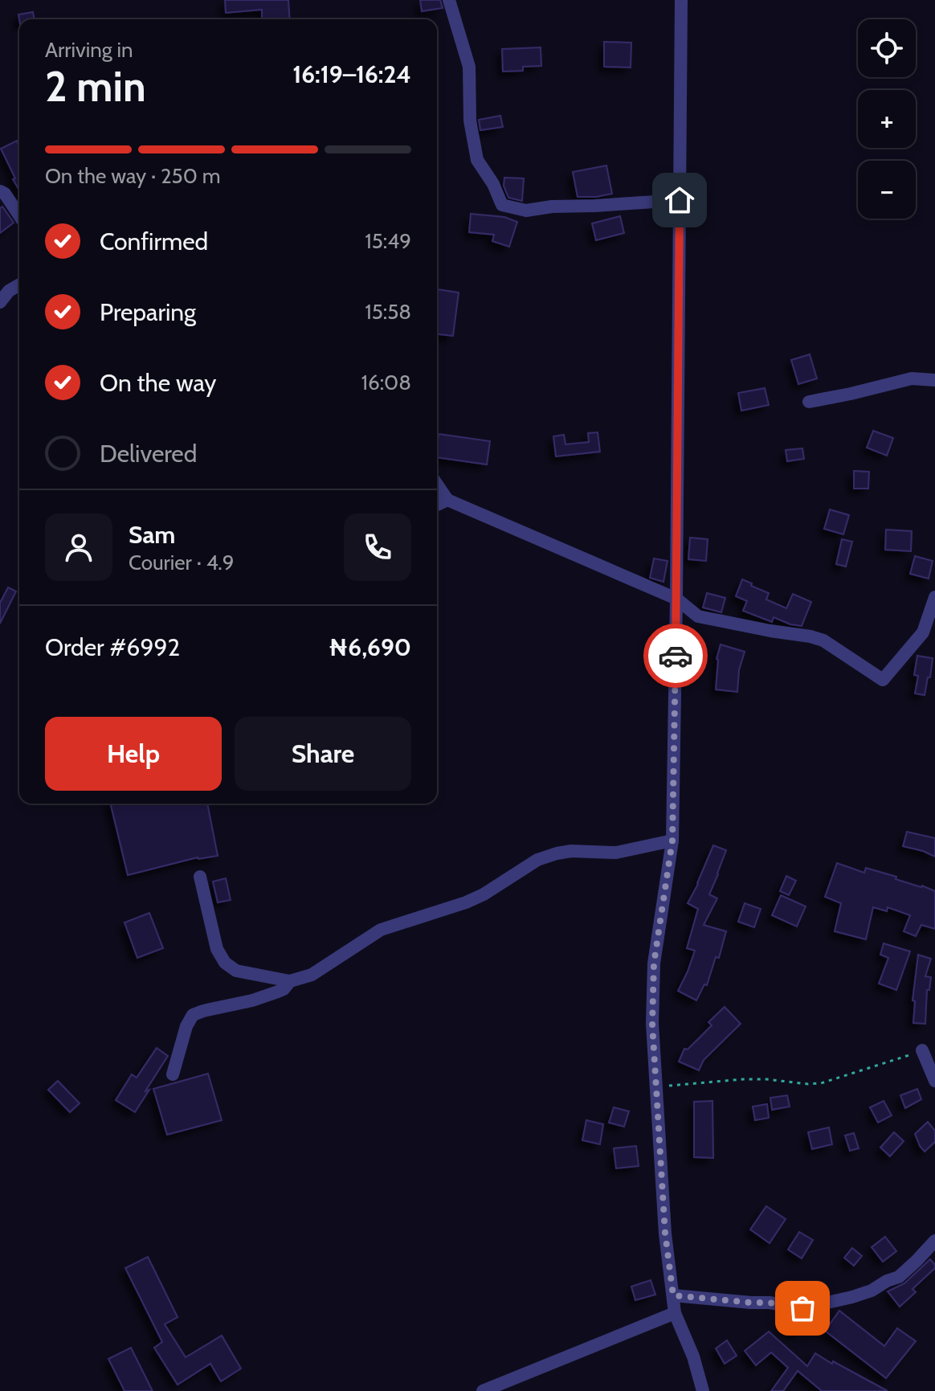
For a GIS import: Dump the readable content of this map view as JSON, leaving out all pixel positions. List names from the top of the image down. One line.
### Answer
{"page":{"map_buttons":["+","−"],"heading":["2 min","Arriving in","16:19–16:24"],"panel":["Sam","Courier · 4.9","Order #6992","₦6,690"],"bar":"On the way · 250 m","list":[["Confirmed","15:49"],["Preparing","15:58"],["On the way","16:08"],"Delivered"],"buttons":["Help","Share"]}}
